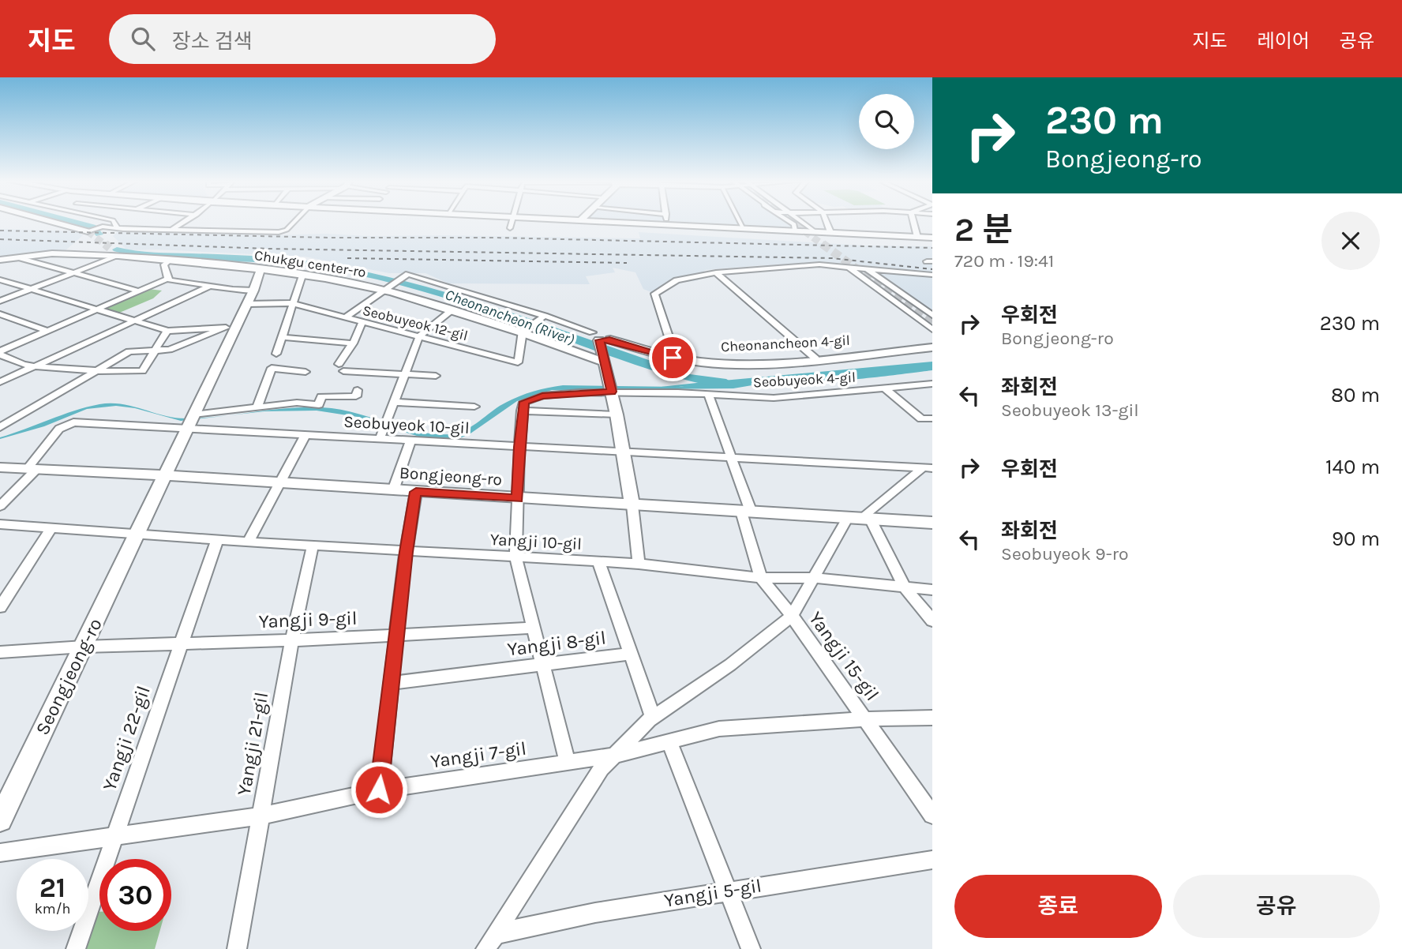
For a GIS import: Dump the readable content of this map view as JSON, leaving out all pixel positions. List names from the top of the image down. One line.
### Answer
{"streets":{"street":["Chukgu center-ro","Seobuyeok 12-gil","Cheonancheon 4-gil","Seobuyeok 4-gil","Seobuyeok 10-gil","Bongjeong-ro","Yangji 10-gil","Yangji 9-gil","Yangji 8-gil","Yangji 15-gil","Seongjeong-ro","Yangji 22-gil","Yangji 21-gil","Yangji 7-gil","Yangji 5-gil"]},"crossings":[["Chukgu center-ro","Seobuyeok 12-gil"],["Chukgu center-ro","Cheonancheon 4-gil"],["Chukgu center-ro","Seongjeong-ro"],["Seobuyeok 12-gil","Seongjeong-ro"],["Seobuyeok 4-gil","Yangji 15-gil"],["Seobuyeok 10-gil","Yangji 15-gil"],["Seobuyeok 10-gil","Seongjeong-ro"],["Bongjeong-ro","Yangji 15-gil"],["Bongjeong-ro","Seongjeong-ro"],["Yangji 10-gil","Yangji 8-gil"],["Yangji 10-gil","Yangji 15-gil"],["Yangji 10-gil","Seongjeong-ro"],["Yangji 10-gil","Yangji 22-gil"],["Yangji 10-gil","Yangji 21-gil"],["Yangji 9-gil","Seongjeong-ro"],["Yangji 9-gil","Yangji 22-gil"],["Yangji 9-gil","Yangji 21-gil"],["Yangji 15-gil","Yangji 7-gil"],["Yangji 22-gil","Yangji 7-gil"],["Yangji 21-gil","Yangji 7-gil"]],"water":["Cheonancheon (River)"],"page":{"header":"지도","search":"장소 검색","nav":["지도","레이어","공유"],"turn":["230 m","Bongjeong-ro"],"heading":["2 분","720 m · 19:41"],"list":[{"name":"우회전","note":"Bongjeong-ro","value":"230 m"},{"name":"좌회전","note":"Seobuyeok 13-gil","value":"80 m"},{"name":"우회전","value":"140 m"},{"name":"좌회전","note":"Seobuyeok 9-ro","value":"90 m"}],"speed":"21 km/h","limit":"30","buttons":["종료","공유"]}}
